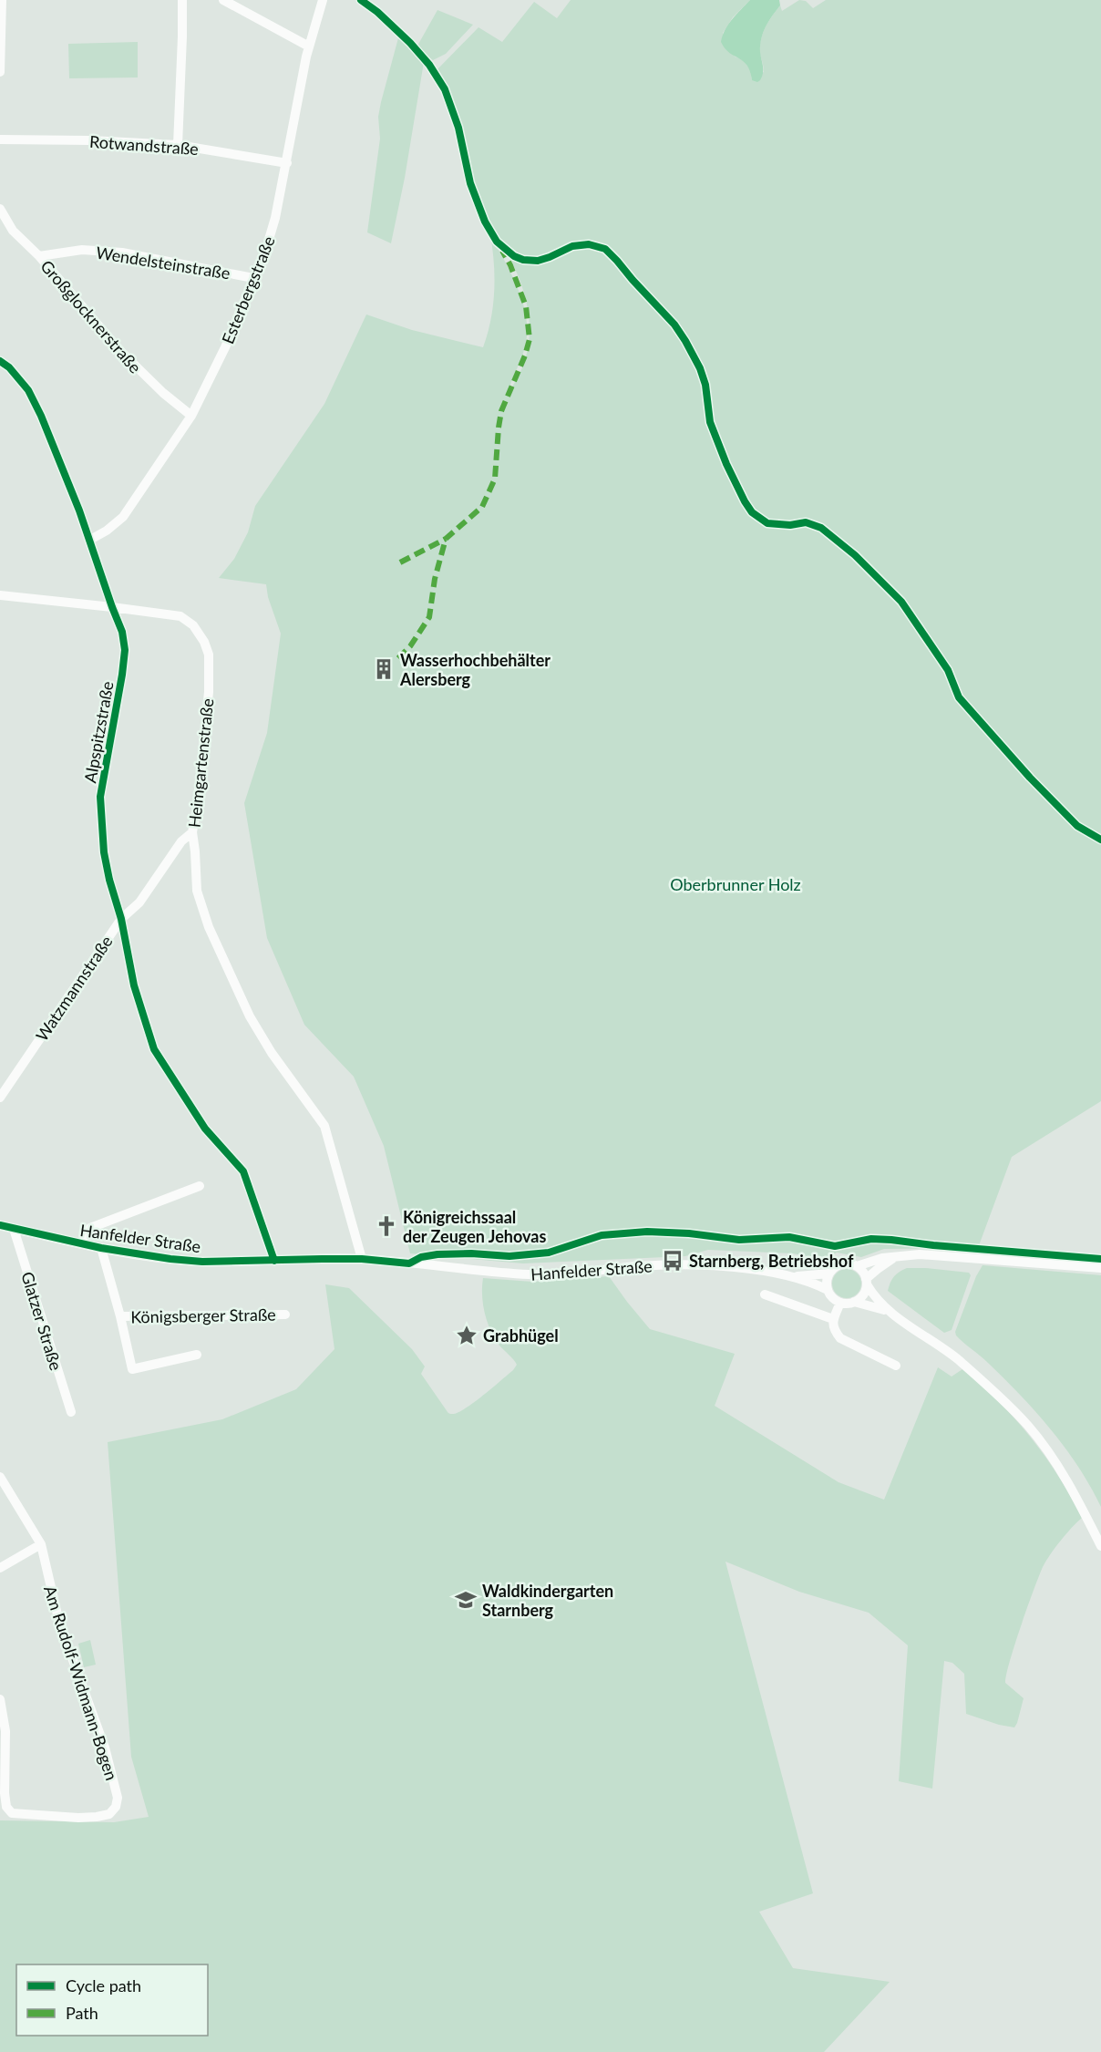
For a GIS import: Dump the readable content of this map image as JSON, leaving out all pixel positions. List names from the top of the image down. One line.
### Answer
{"streets":{"street":["Rotwandstraße","Wendelsteinstraße","Esterbergstraße","Großglocknerstraße","Alpspitzstraße","Heimgartenstraße","Watzmannstraße","Hanfelder Straße","Königsberger Straße","Glatzer Straße","Am Rudolf-Widmann-Bogen"]},"crossings":[["Rotwandstraße","Esterbergstraße"],["Wendelsteinstraße","Esterbergstraße"],["Wendelsteinstraße","Großglocknerstraße"],["Esterbergstraße","Großglocknerstraße"],["Esterbergstraße","Alpspitzstraße"],["Alpspitzstraße","Heimgartenstraße"],["Alpspitzstraße","Watzmannstraße"],["Alpspitzstraße","Hanfelder Straße"],["Heimgartenstraße","Watzmannstraße"],["Heimgartenstraße","Hanfelder Straße"],["Hanfelder Straße","Königsberger Straße"],["Hanfelder Straße","Glatzer Straße"]],"parks":["Oberbrunner Holz"],"places":{"building":["Wasserhochbehälter Alersberg"],"church":["Königreichssaal der Zeugen Jehovas"],"bus stop":["Starnberg, Betriebshof"],"place":["Grabhügel"],"school or university":["Waldkindergarten Starnberg"]},"legend":["Cycle path","Path"]}
